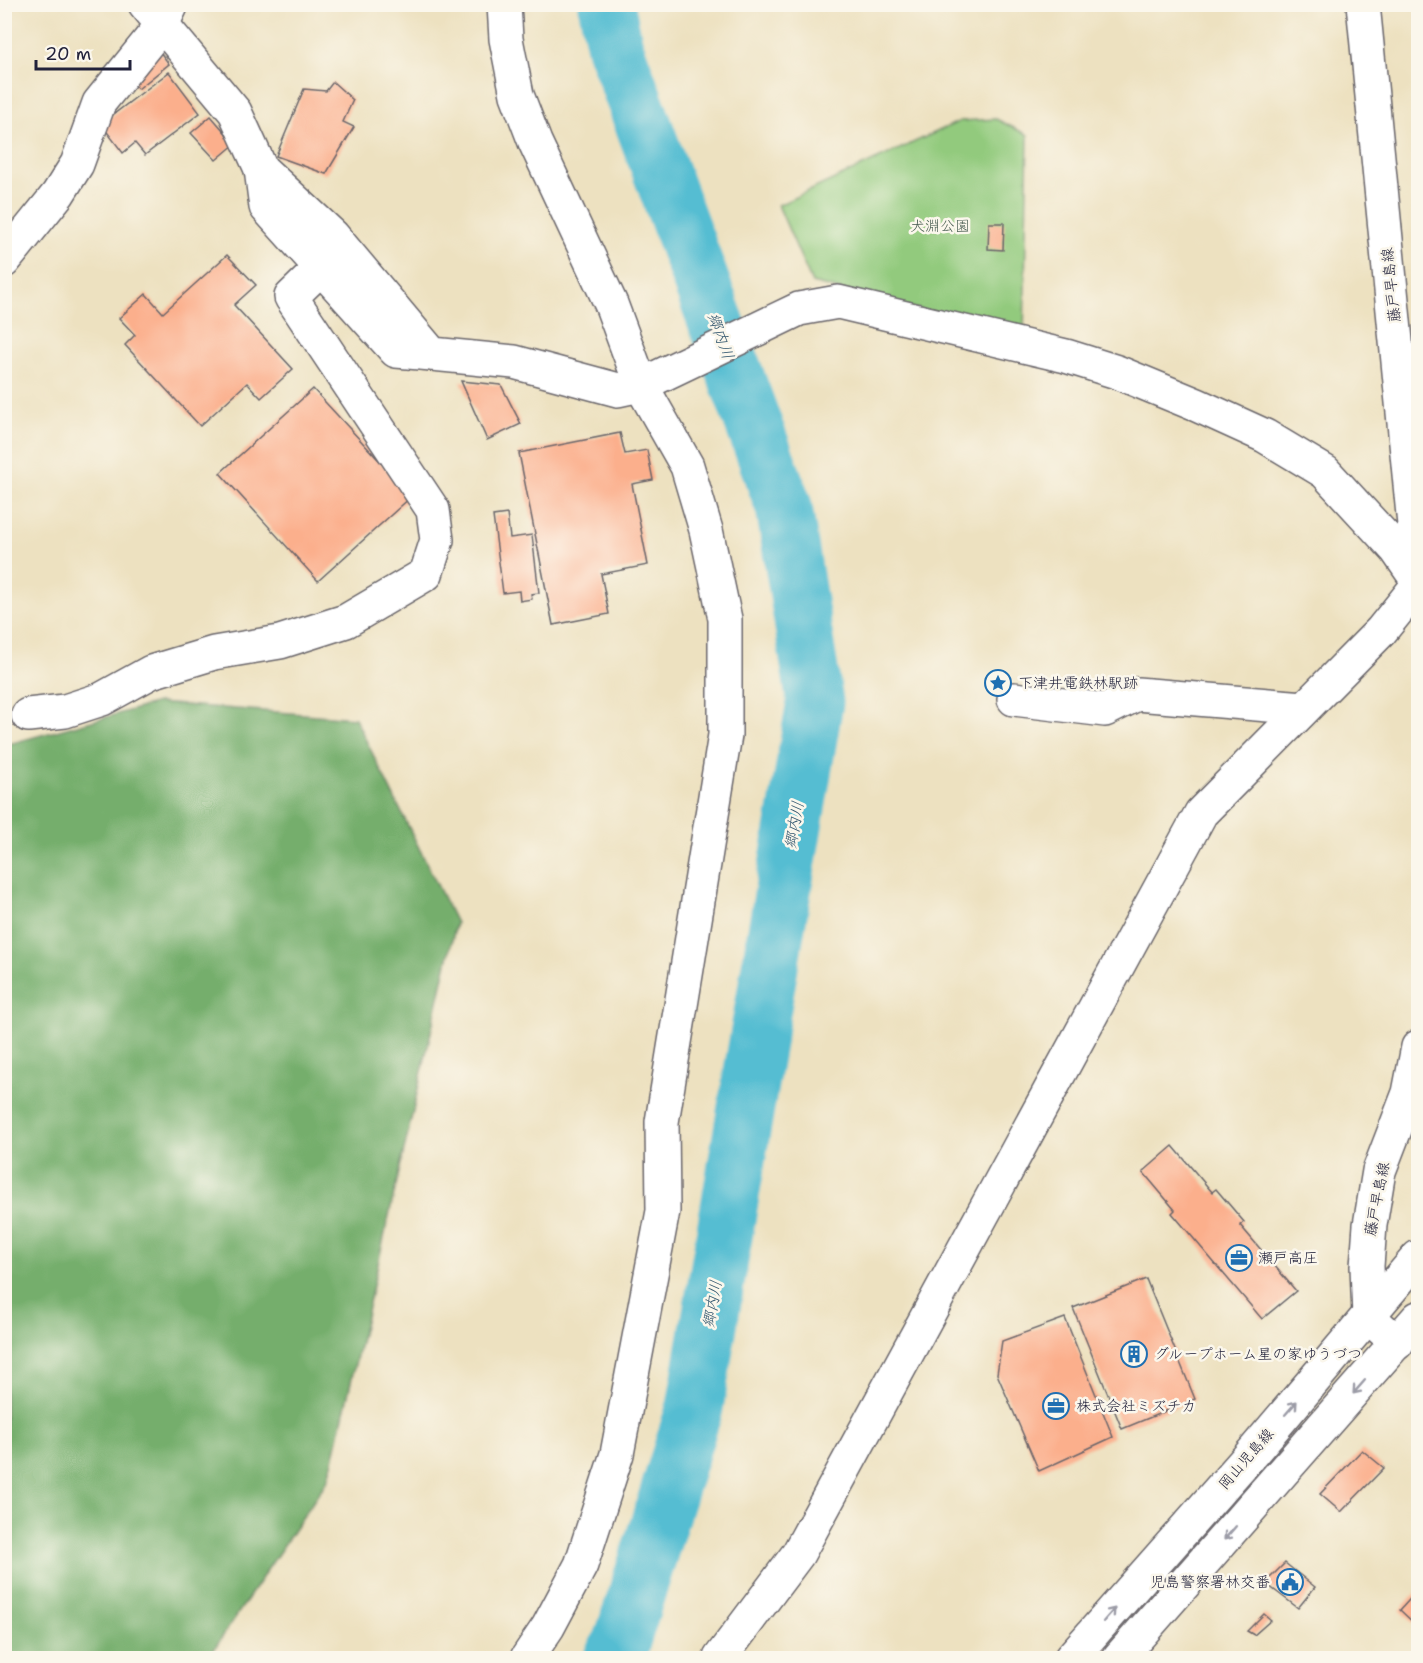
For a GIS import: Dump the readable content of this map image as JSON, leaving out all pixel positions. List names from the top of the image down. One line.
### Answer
{"streets":{"street":["藤戸早島線","岡山児島線"]},"crossings":[["藤戸早島線","岡山児島線"]],"water":["郷内川"],"parks":["犬淵公園"],"places":{"place":["下津井電鉄林駅跡"],"office":["瀬戸高圧","株式会社ミズチカ"],"building":["グループホーム星の家ゆうづつ"],"public building":["児島警察署林交番"]},"scale_bar":"20 m"}
